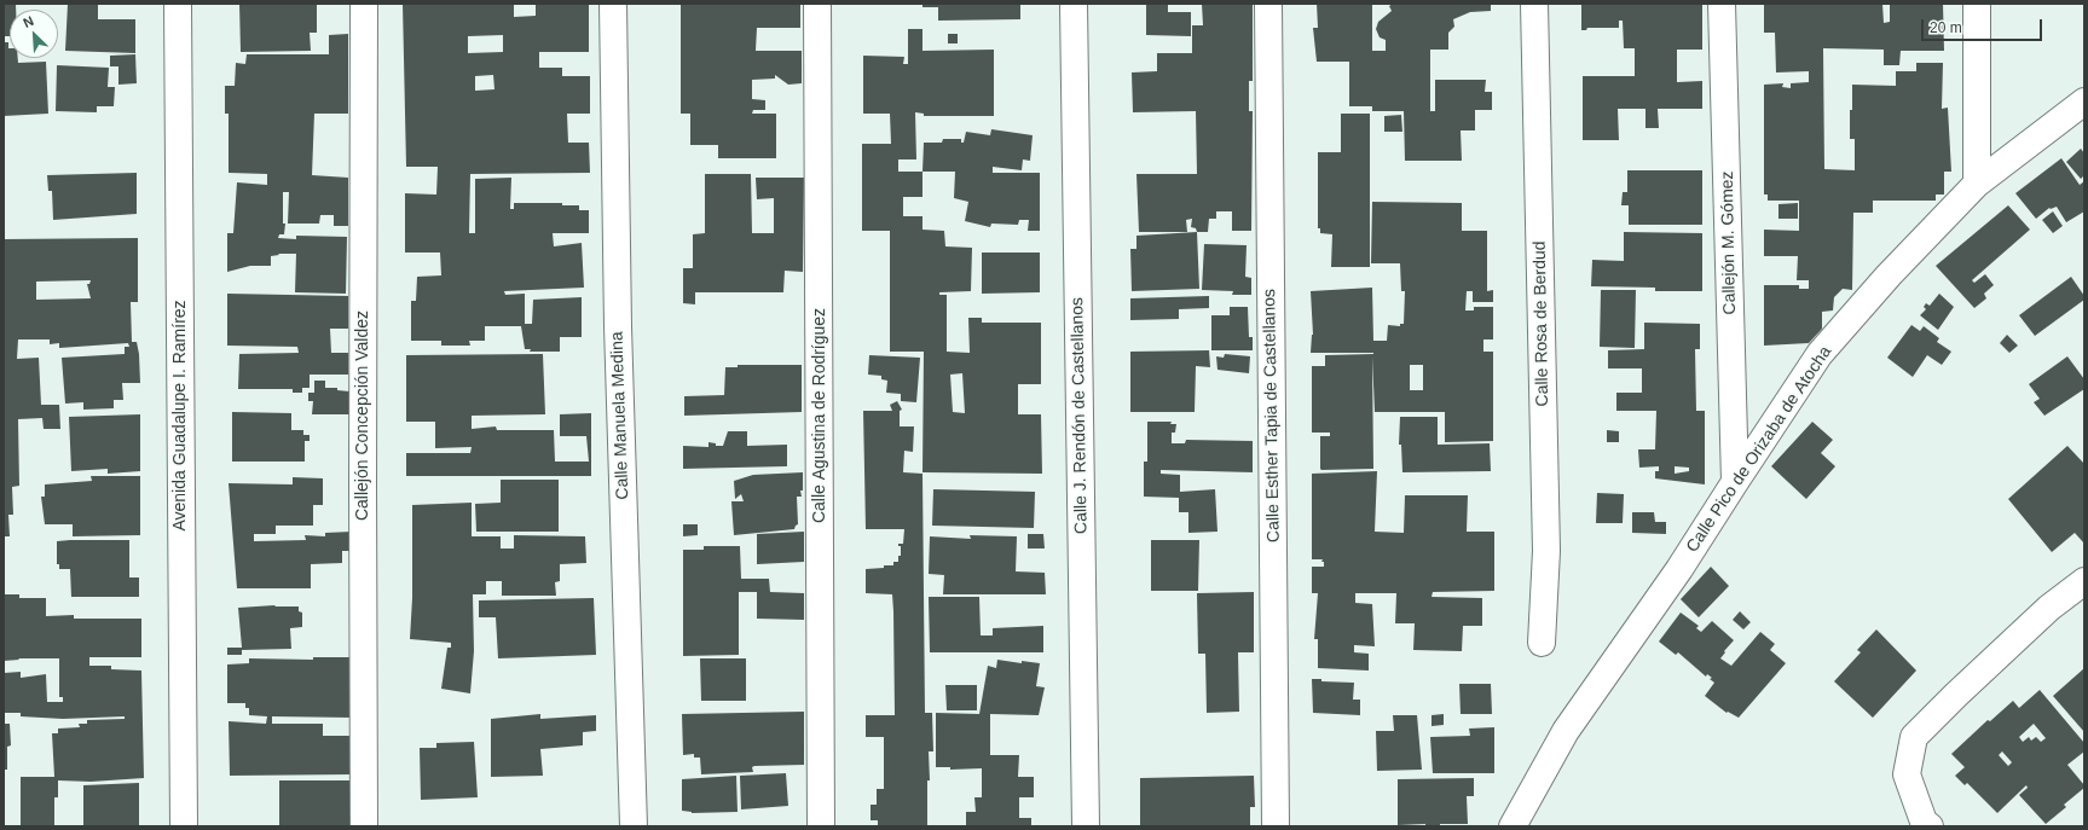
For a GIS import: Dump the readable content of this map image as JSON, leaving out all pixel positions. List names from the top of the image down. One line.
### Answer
{"streets":{"street":["Callejón M. Gómez","Calle Rosa de Berdud","Avenida Guadalupe I. Ramírez","Callejón Concepción Valdez","Calle Manuela Medina","Calle Agustina de Rodríguez","Calle J. Rendón de Castellanos","Calle Esther Tapia de Castellanos","Calle Pico de Orizaba de Atocha"]},"crossings":[["Callejón M. Gómez","Calle Pico de Orizaba de Atocha"]],"scale_bar":"20 m","north":"top left"}
